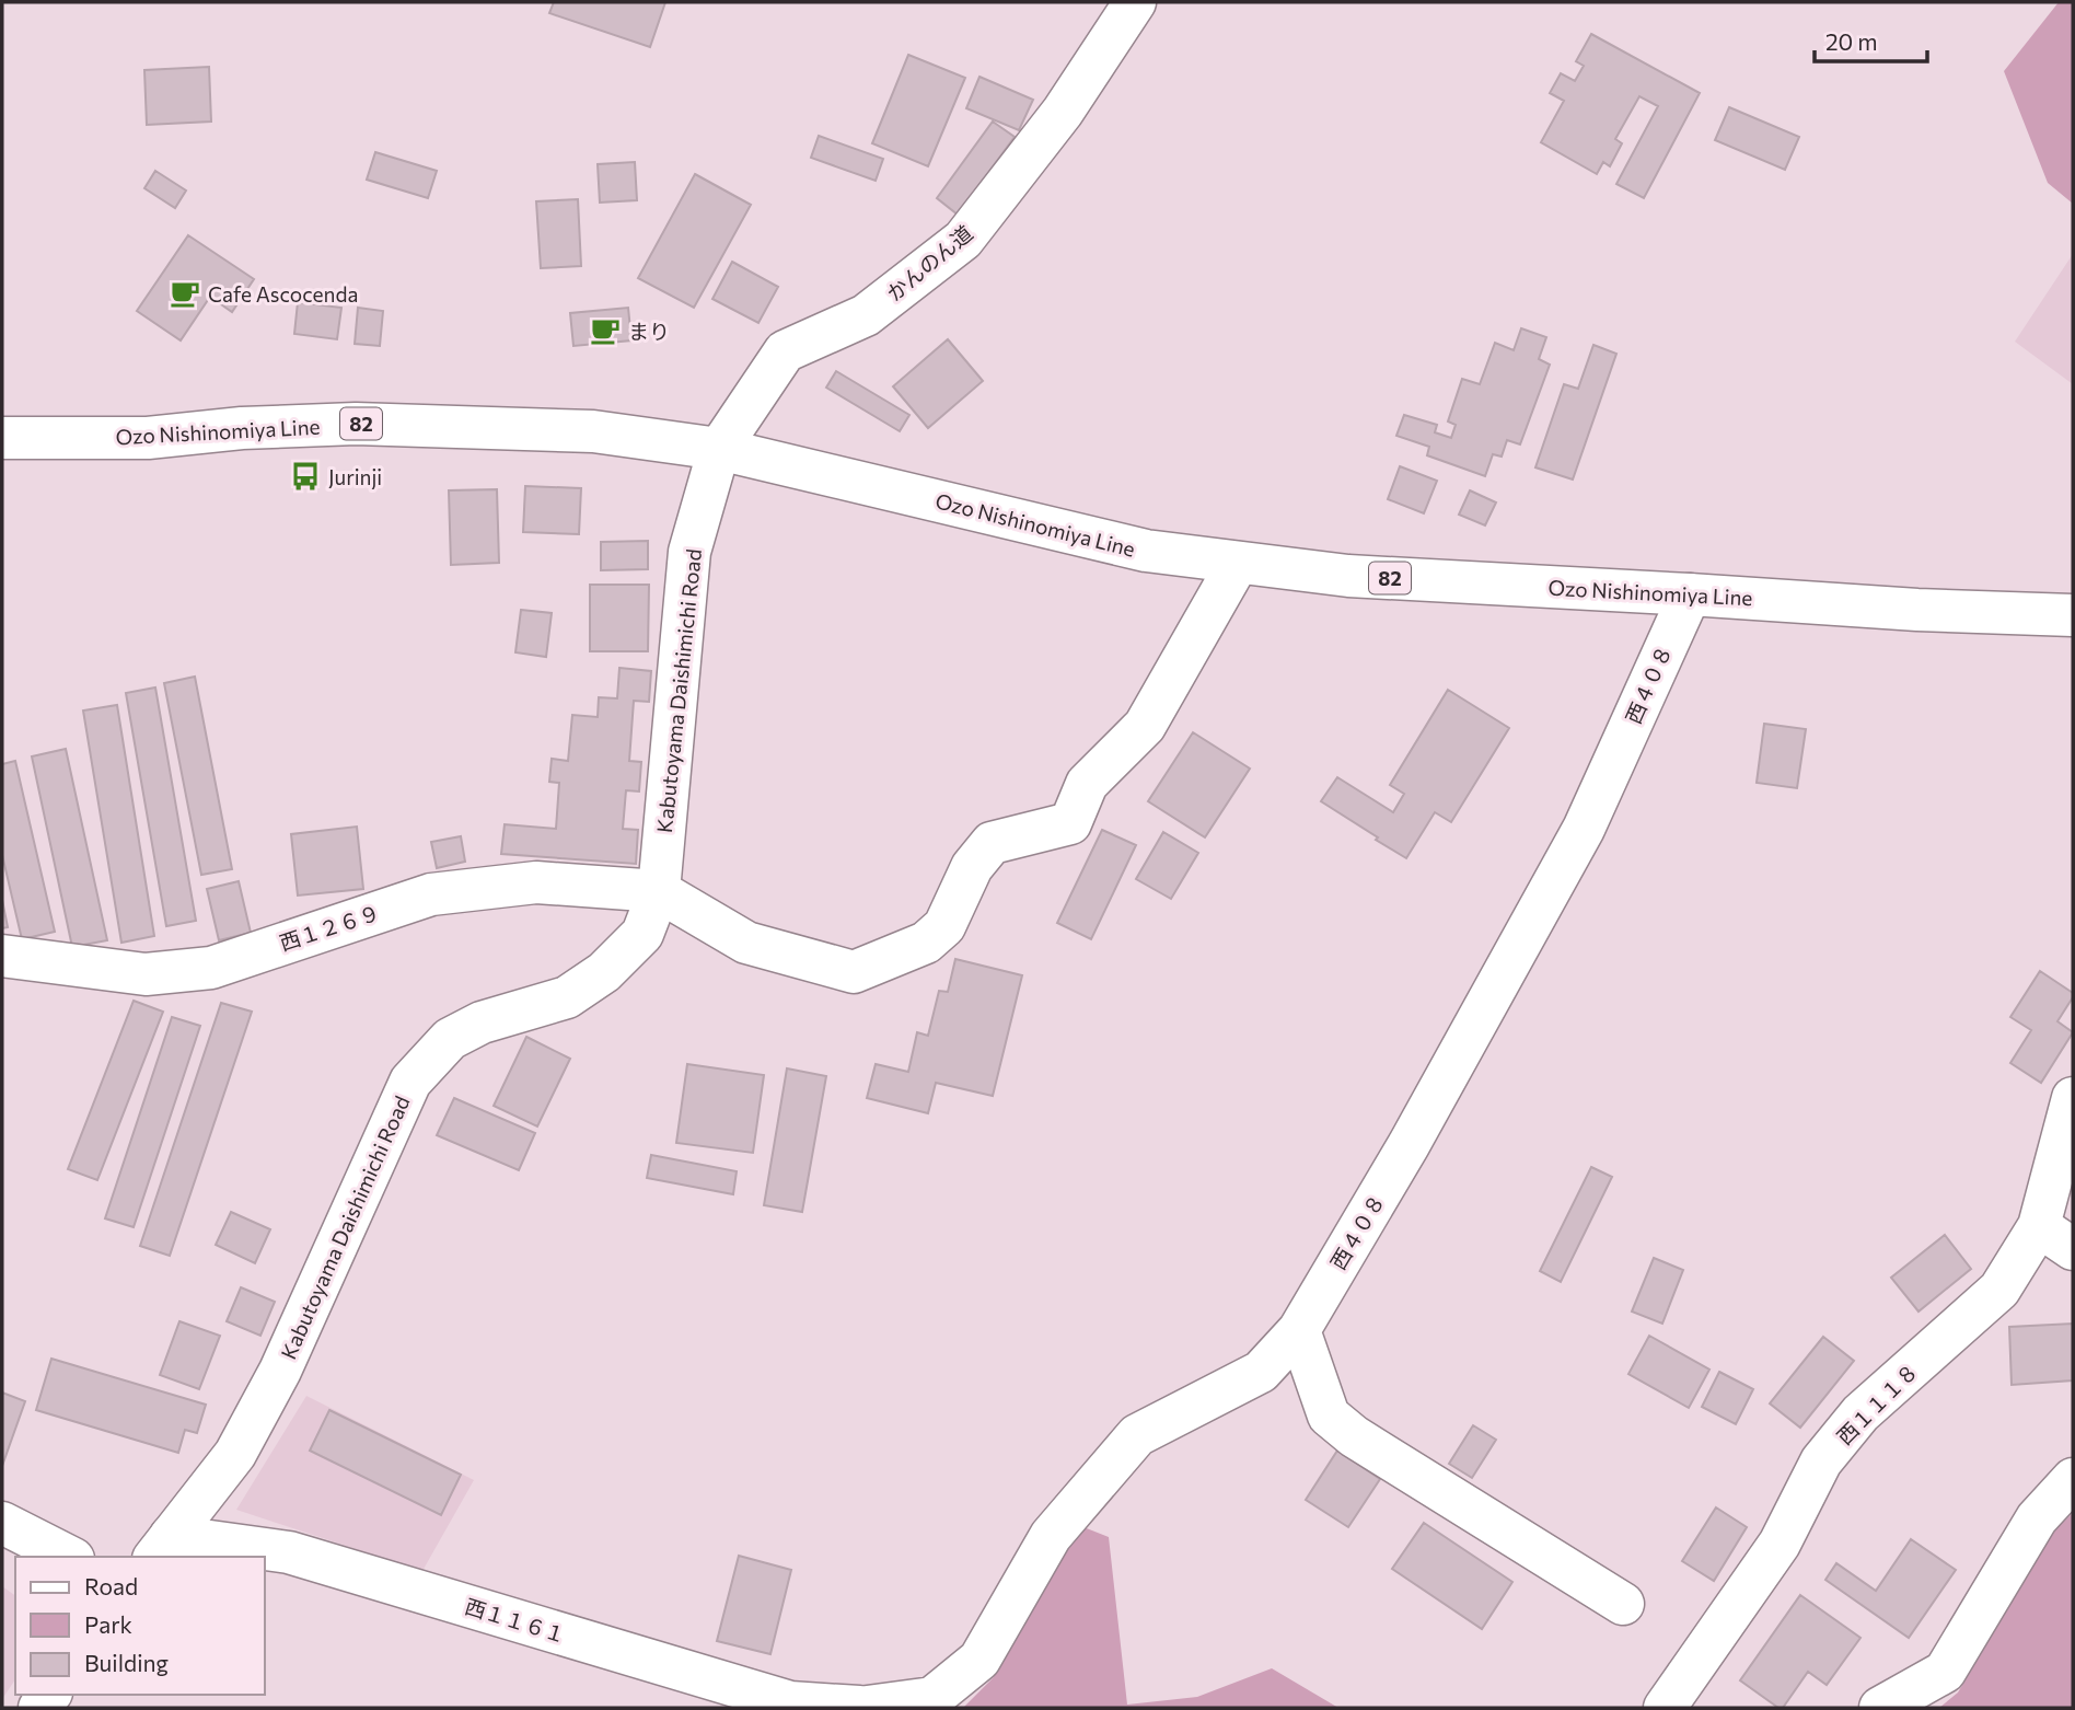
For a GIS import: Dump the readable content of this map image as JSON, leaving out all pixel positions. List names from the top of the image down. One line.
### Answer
{"streets":{"street":["かんのん道","82","Ozo Nishinomiya Line","西４０８","Kabutoyama Daishimichi Road","西１２６９","西１１１８","西１１６１"]},"crossings":[["かんのん道","Ozo Nishinomiya Line"],["かんのん道","Kabutoyama Daishimichi Road"],["Ozo Nishinomiya Line","西４０８"],["Ozo Nishinomiya Line","Kabutoyama Daishimichi Road"],["西４０８","西１１６１"],["Kabutoyama Daishimichi Road","西１２６９"],["Kabutoyama Daishimichi Road","西１１６１"]],"places":{"cafe":["Cafe Ascocenda","まり"],"bus stop":["Jurinji"]},"legend":["Road","Park","Building"],"scale_bar":"20 m"}
